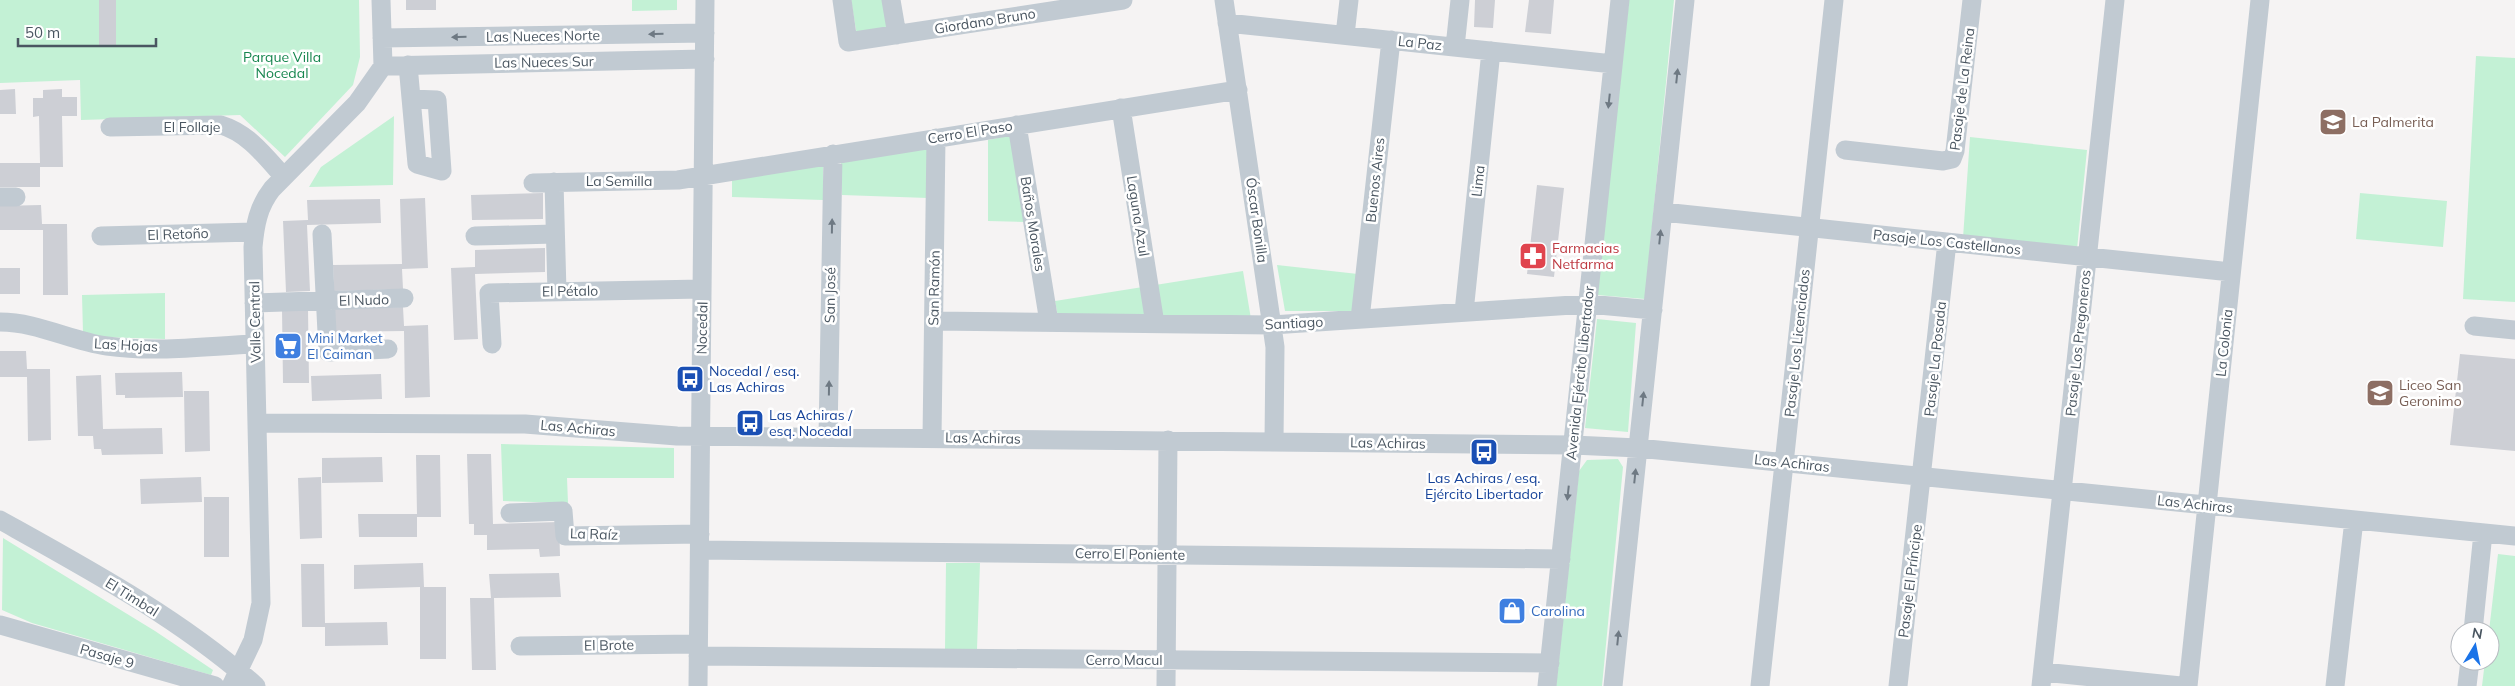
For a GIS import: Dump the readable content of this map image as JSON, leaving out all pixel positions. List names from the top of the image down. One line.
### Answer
{"streets":{"street":["Giordano Bruno","Las Nueces Norte","La Paz","Las Nueces Sur","Pasaje de La Reina","El Follaje","Cerro El Paso","Buenos Aires","La Semilla","Lima","Laguna Azul","Óscar Bonilla","Baños Morales","El Retoño","Pasaje Los Castellanos","San Ramón","El Pétalo","San José","El Nudo","Valle Central","Santiago","Nocedal","Pasaje Los Licenciados","Pasaje Los Pregoneros","La Colonia","Las Hojas","Pasaje La Posada","Avenida Ejército Libertador","Las Achiras","La Raíz","Cerro El Poniente","Pasaje El Príncipe","El Timbal","El Brote","Pasaje 9","Cerro Macul"]},"crossings":[["Las Nueces Norte","Nocedal"],["La Paz","Buenos Aires"],["La Paz","Lima"],["La Paz","Óscar Bonilla"],["La Paz","Avenida Ejército Libertador"],["Las Nueces Sur","Valle Central"],["Las Nueces Sur","Nocedal"],["El Follaje","Valle Central"],["Cerro El Paso","La Semilla"],["Cerro El Paso","Laguna Azul"],["Cerro El Paso","Óscar Bonilla"],["Cerro El Paso","Baños Morales"],["Cerro El Paso","San Ramón"],["Cerro El Paso","San José"],["Cerro El Paso","Nocedal"],["Buenos Aires","Santiago"],["La Semilla","Nocedal"],["Lima","Santiago"],["Laguna Azul","Santiago"],["Óscar Bonilla","Santiago"],["Óscar Bonilla","Las Achiras"],["Baños Morales","Santiago"],["El Retoño","Valle Central"],["Pasaje Los Castellanos","Pasaje Los Licenciados"],["Pasaje Los Castellanos","Pasaje Los Pregoneros"],["Pasaje Los Castellanos","La Colonia"],["Pasaje Los Castellanos","Pasaje La Posada"],["San Ramón","Santiago"],["San Ramón","Las Achiras"],["El Pétalo","Nocedal"],["San José","Las Achiras"],["El Nudo","Valle Central"],["Valle Central","Las Hojas"],["Valle Central","Las Achiras"],["Valle Central","El Timbal"],["Santiago","Avenida Ejército Libertador"],["Nocedal","Las Achiras"],["Nocedal","La Raíz"],["Nocedal","Cerro El Poniente"],["Nocedal","El Brote"],["Nocedal","Cerro Macul"],["Pasaje Los Licenciados","Las Achiras"],["Pasaje Los Pregoneros","Las Achiras"],["La Colonia","Las Achiras"],["Pasaje La Posada","Las Achiras"],["Pasaje La Posada","Pasaje El Príncipe"],["Avenida Ejército Libertador","Las Achiras"],["Avenida Ejército Libertador","Cerro El Poniente"],["Avenida Ejército Libertador","Cerro Macul"],["Las Achiras","Pasaje El Príncipe"],["La Raíz","Cerro El Poniente"],["El Brote","Cerro Macul"]],"one_way":["Las Nueces Norte","San José"],"parks":["Parque Villa Nocedal"],"places":{"school or university":["La Palmerita","Liceo San Geronimo"],"pharmacy":["Farmacias Netfarma"],"supermarket":["Mini Market El Caiman"],"bus stop":["Nocedal / esq. Las Achiras","Las Achiras / esq. Nocedal","Las Achiras / esq. Ejército Libertador"],"shop":["Carolina"]},"scale_bar":"50 m","north":"top"}
